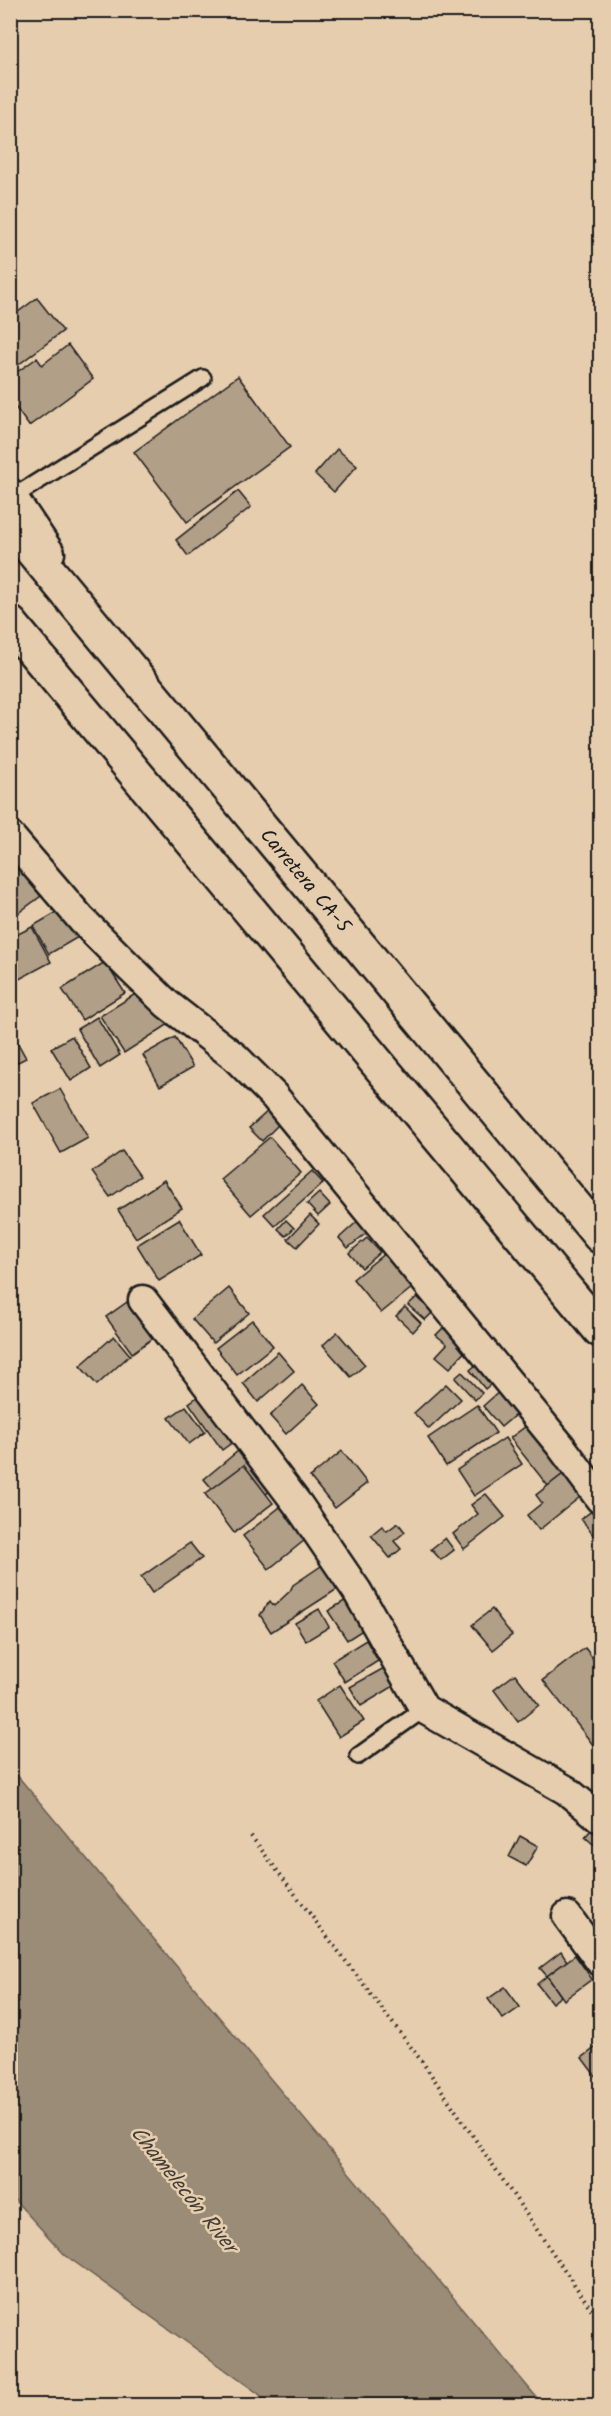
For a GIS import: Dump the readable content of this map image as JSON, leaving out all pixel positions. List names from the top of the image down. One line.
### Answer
{"streets":{"highway":["Carretera CA-5"]},"water":["Chamelecón River"]}
